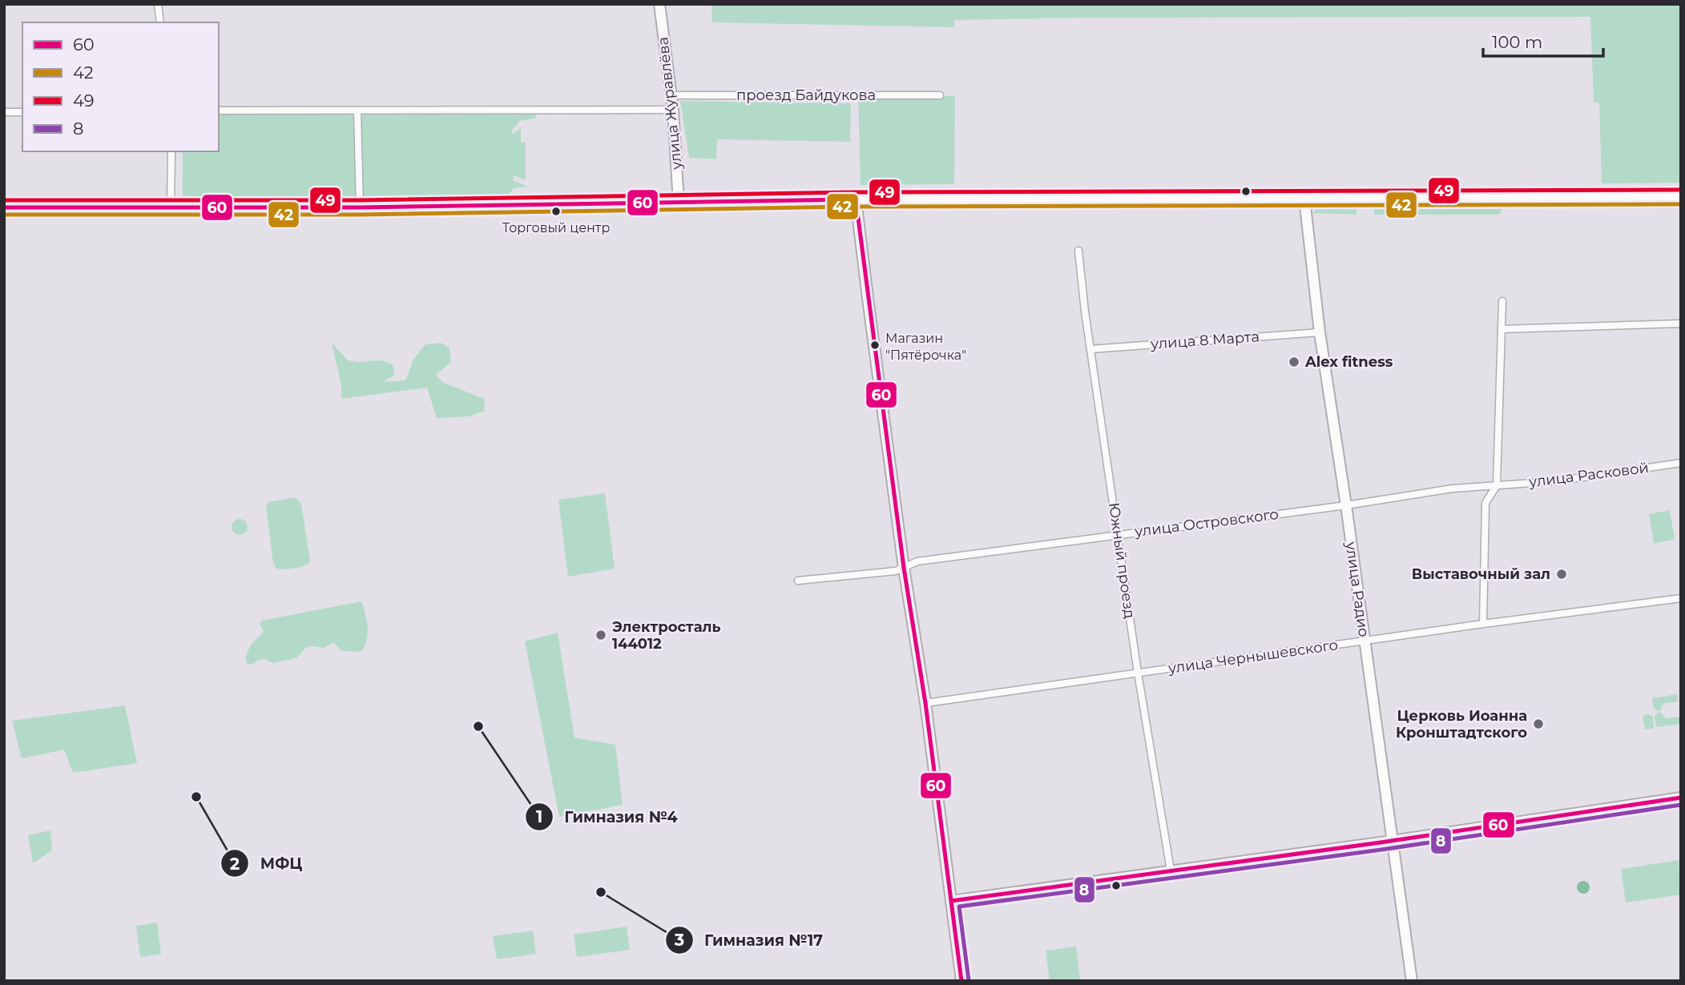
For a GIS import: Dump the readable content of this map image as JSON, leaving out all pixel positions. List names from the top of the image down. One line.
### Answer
{"streets":{"main road":["улица Журавлёва","улица Радио"],"street":["проезд Байдукова","улица 8 Марта","улица Расковой","улица Островского","Южный проезд","улица Чернышевского"]},"crossings":[["проезд Байдукова","улица Журавлёва"],["улица 8 Марта","Южный проезд"],["улица 8 Марта","улица Радио"],["улица Расковой","улица Островского"],["улица Островского","Южный проезд"],["улица Островского","улица Радио"],["Южный проезд","улица Чернышевского"],["улица Радио","улица Чернышевского"]],"places":["Торговый центр","Магазин \"Пятёрочка\"","Alex fitness","Выставочный зал","Электросталь 144012","Церковь Иоанна Кронштадтского","Гимназия №4","МФЦ","Гимназия №17"],"lines":["transit line 49","transit line 60","transit line 42","transit line 8"],"legend":["60","42","49","8"],"scale_bar":"100 m"}
